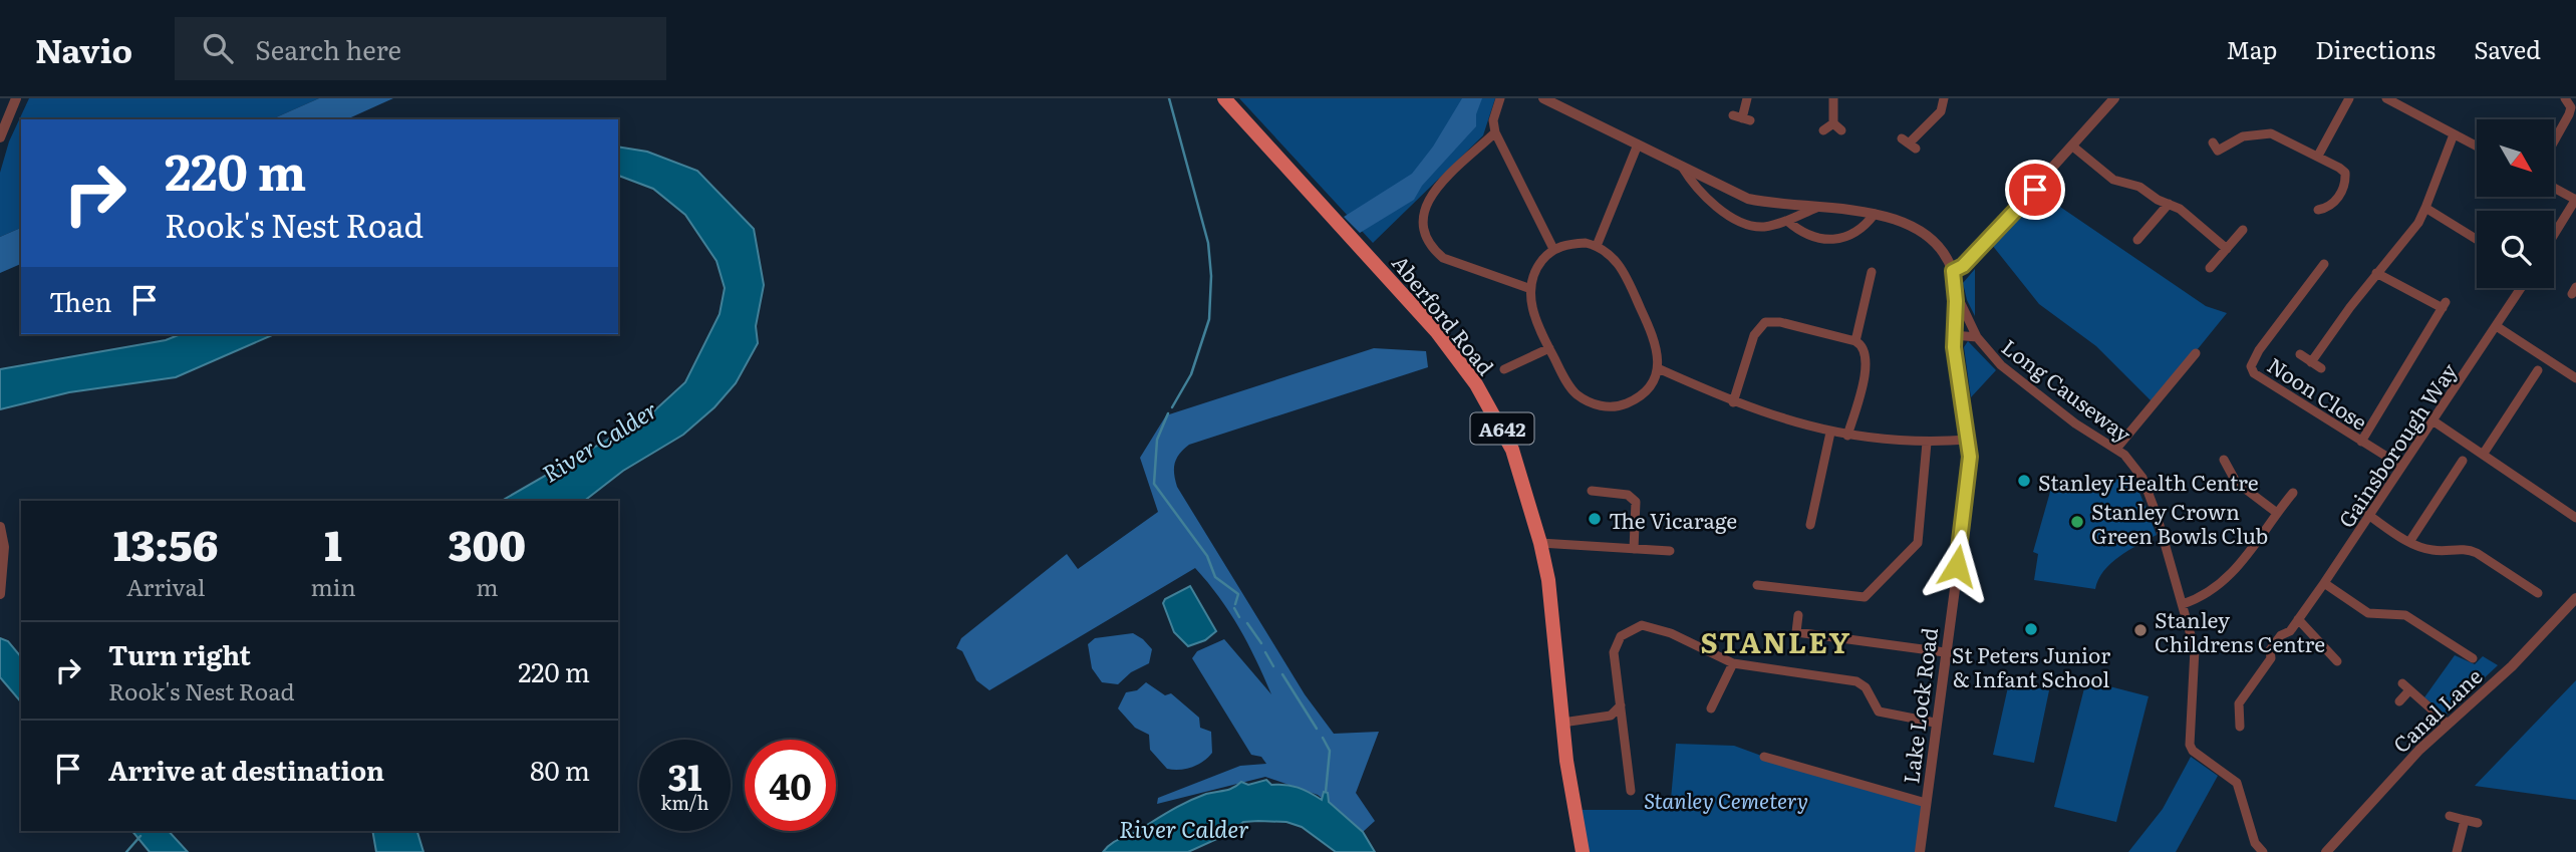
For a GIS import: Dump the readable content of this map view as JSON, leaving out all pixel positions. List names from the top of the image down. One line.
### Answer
{"streets":{"main road":["Aberford Road","A642"],"street":["Long Causeway","Noon Close","Gainsborough Way","Lake Lock Road","Canal Lane"]},"crossings":[["Long Causeway","Lake Lock Road"],["Noon Close","Gainsborough Way"]],"districts":["STANLEY"],"water":["River Calder"],"parks":["Stanley Cemetery"],"places":["Stanley Health Centre","The Vicarage","Stanley Crown Green Bowls Club","St Peters Junior & Infant School","Stanley Childrens Centre"],"north":"bottom right","page":{"header":"Navio","search":"Search here","nav":["Map","Directions","Saved"],"turn":["220 m","Rook's Nest Road"],"then":"Then","eta":["13:56","Arrival","1","min","300","m"],"list":[{"name":"Turn right","note":"Rook's Nest Road","value":"220 m"},{"name":"Arrive at destination","value":"80 m"}],"speed":"31 km/h","limit":"40"}}
